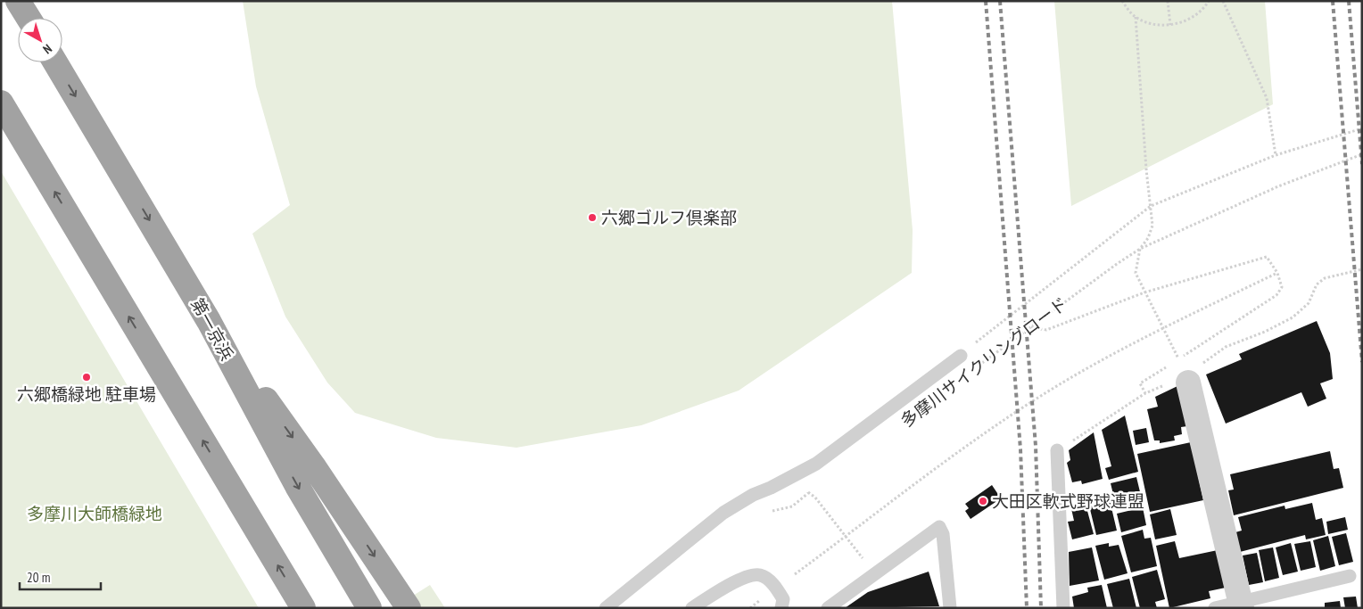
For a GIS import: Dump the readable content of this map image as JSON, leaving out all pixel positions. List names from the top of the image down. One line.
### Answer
{"streets":{"highway":["第一京浜"],"path":["多摩川サイクリングロード"]},"parks":["多摩川大師橋緑地"],"places":["六郷ゴルフ倶楽部","六郷橋緑地 駐車場","大田区軟式野球連盟"],"scale_bar":"20 m","north":"bottom right"}
